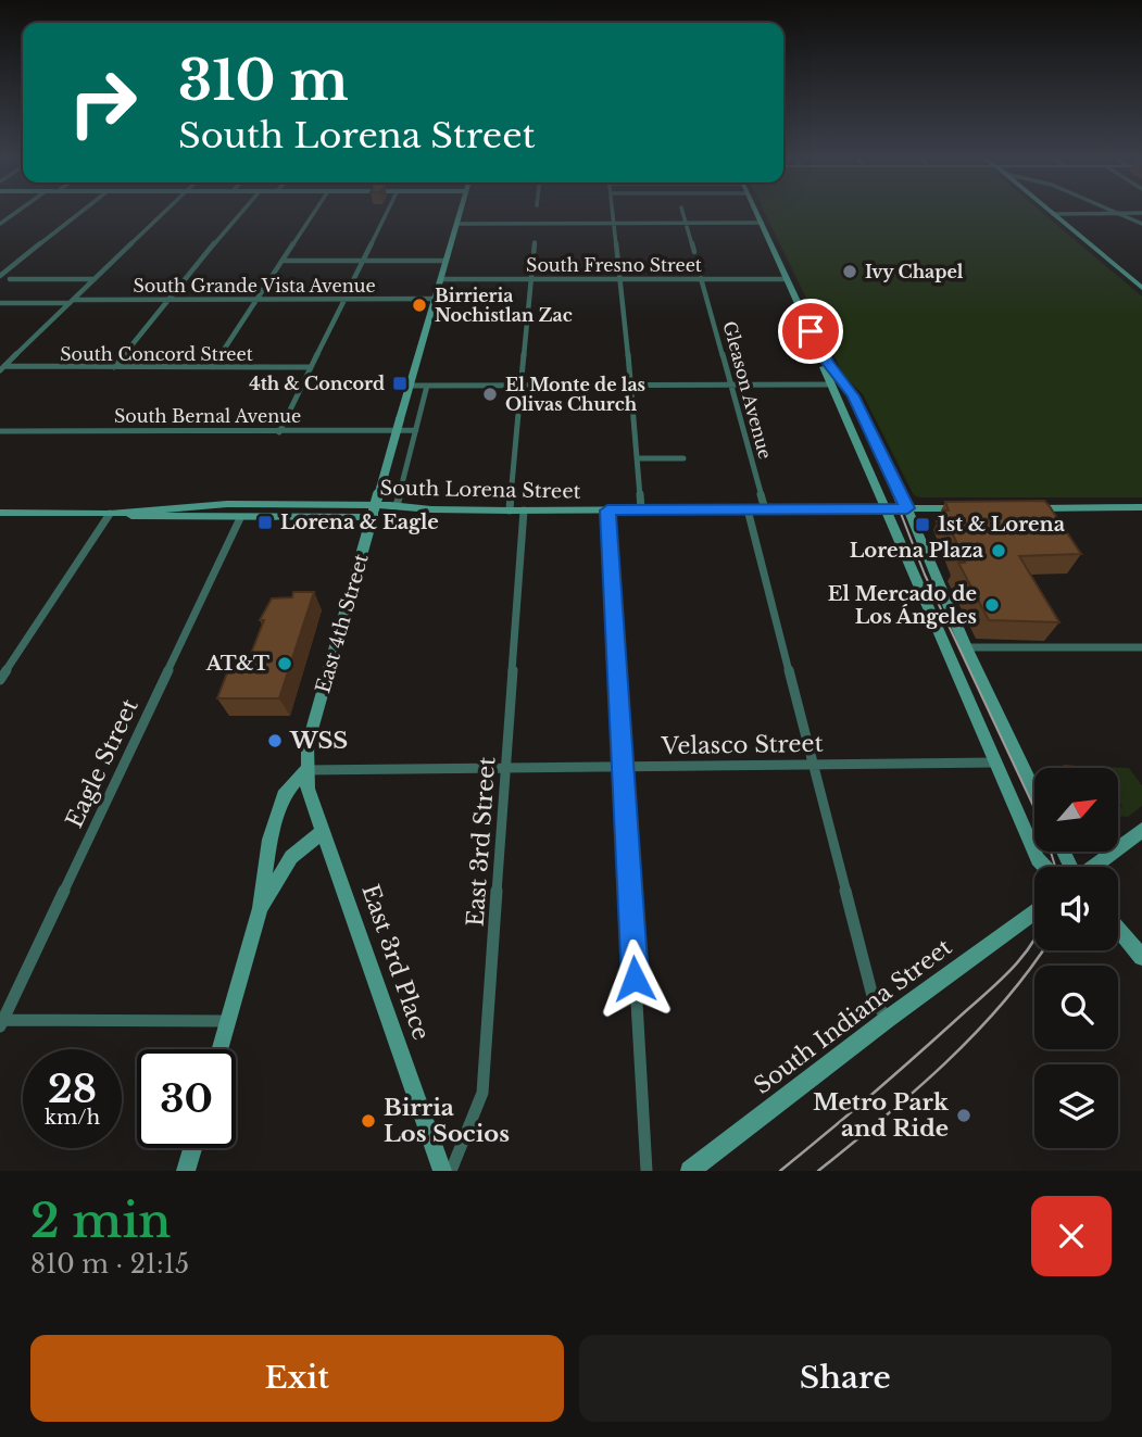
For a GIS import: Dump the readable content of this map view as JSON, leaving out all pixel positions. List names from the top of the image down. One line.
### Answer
{"streets":{"street":["South Fresno Street","South Grande Vista Avenue","South Concord Street","Gleason Avenue","South Bernal Avenue","South Lorena Street","East 4th Street","Velasco Street","Eagle Street","East 3rd Street","East 3rd Place","South Indiana Street"]},"crossings":[["South Fresno Street","Gleason Avenue"],["South Fresno Street","East 4th Street"],["South Grande Vista Avenue","East 4th Street"],["Gleason Avenue","South Lorena Street"],["South Lorena Street","East 4th Street"],["South Lorena Street","Eagle Street"],["South Lorena Street","East 3rd Street"],["East 4th Street","Velasco Street"],["East 4th Street","East 3rd Place"],["Velasco Street","East 3rd Street"],["Velasco Street","East 3rd Place"]],"places":{"other":["Ivy Chapel","Birrieria Nochistlan Zac","El Monte de las Olivas Church","Lorena Plaza","El Mercado de Los Ángeles","AT&T","WSS","Metro Park and Ride","Birria Los Socios"],"transit":["4th & Concord","Lorena & Eagle","1st & Lorena"]},"north":"top right","page":{"turn":["310 m","South Lorena Street"],"speed":"28 km/h","limit":"30","heading":["2 min","810 m · 21:15"],"buttons":["Exit","Share"]}}
